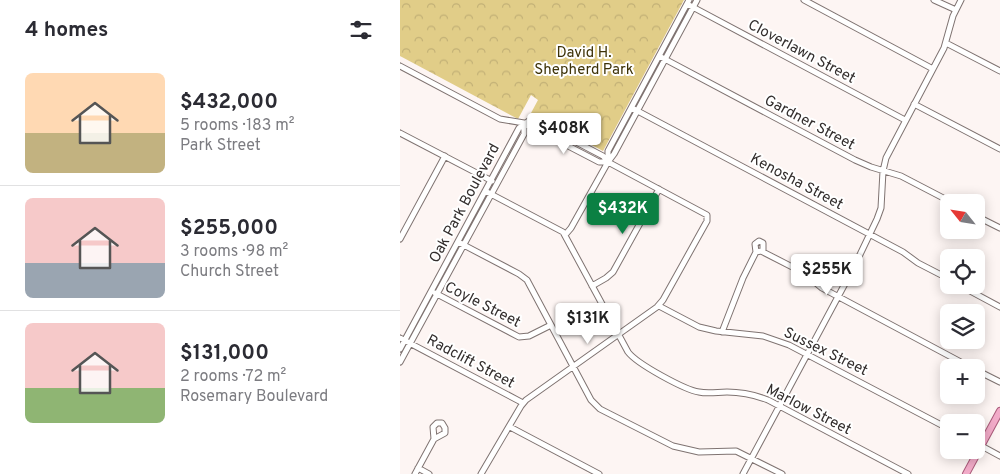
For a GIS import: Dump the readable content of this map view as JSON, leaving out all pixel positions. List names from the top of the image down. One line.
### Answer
{"streets":{"street":["Cloverlawn Street","Gardner Street","Kenosha Street","Oak Park Boulevard","Coyle Street","Sussex Street","Radclift Street","Marlow Street"]},"crossings":[["Oak Park Boulevard","Coyle Street"],["Oak Park Boulevard","Radclift Street"],["Oak Park Boulevard","Marlow Street"]],"parks":["David H. Shepherd Park"],"north":"top left","page":{"heading":"4 homes","list":[{"name":"$432,000","note":"5 rooms · 183 m² · Park Street"},{"name":"$255,000","note":"3 rooms · 98 m² · Church Street"},{"name":"$131,000","note":"2 rooms · 72 m² · Rosemary Boulevard"}],"price":["$408K","$432K","$255K","$131K"],"map_buttons":["+","−"]}}
